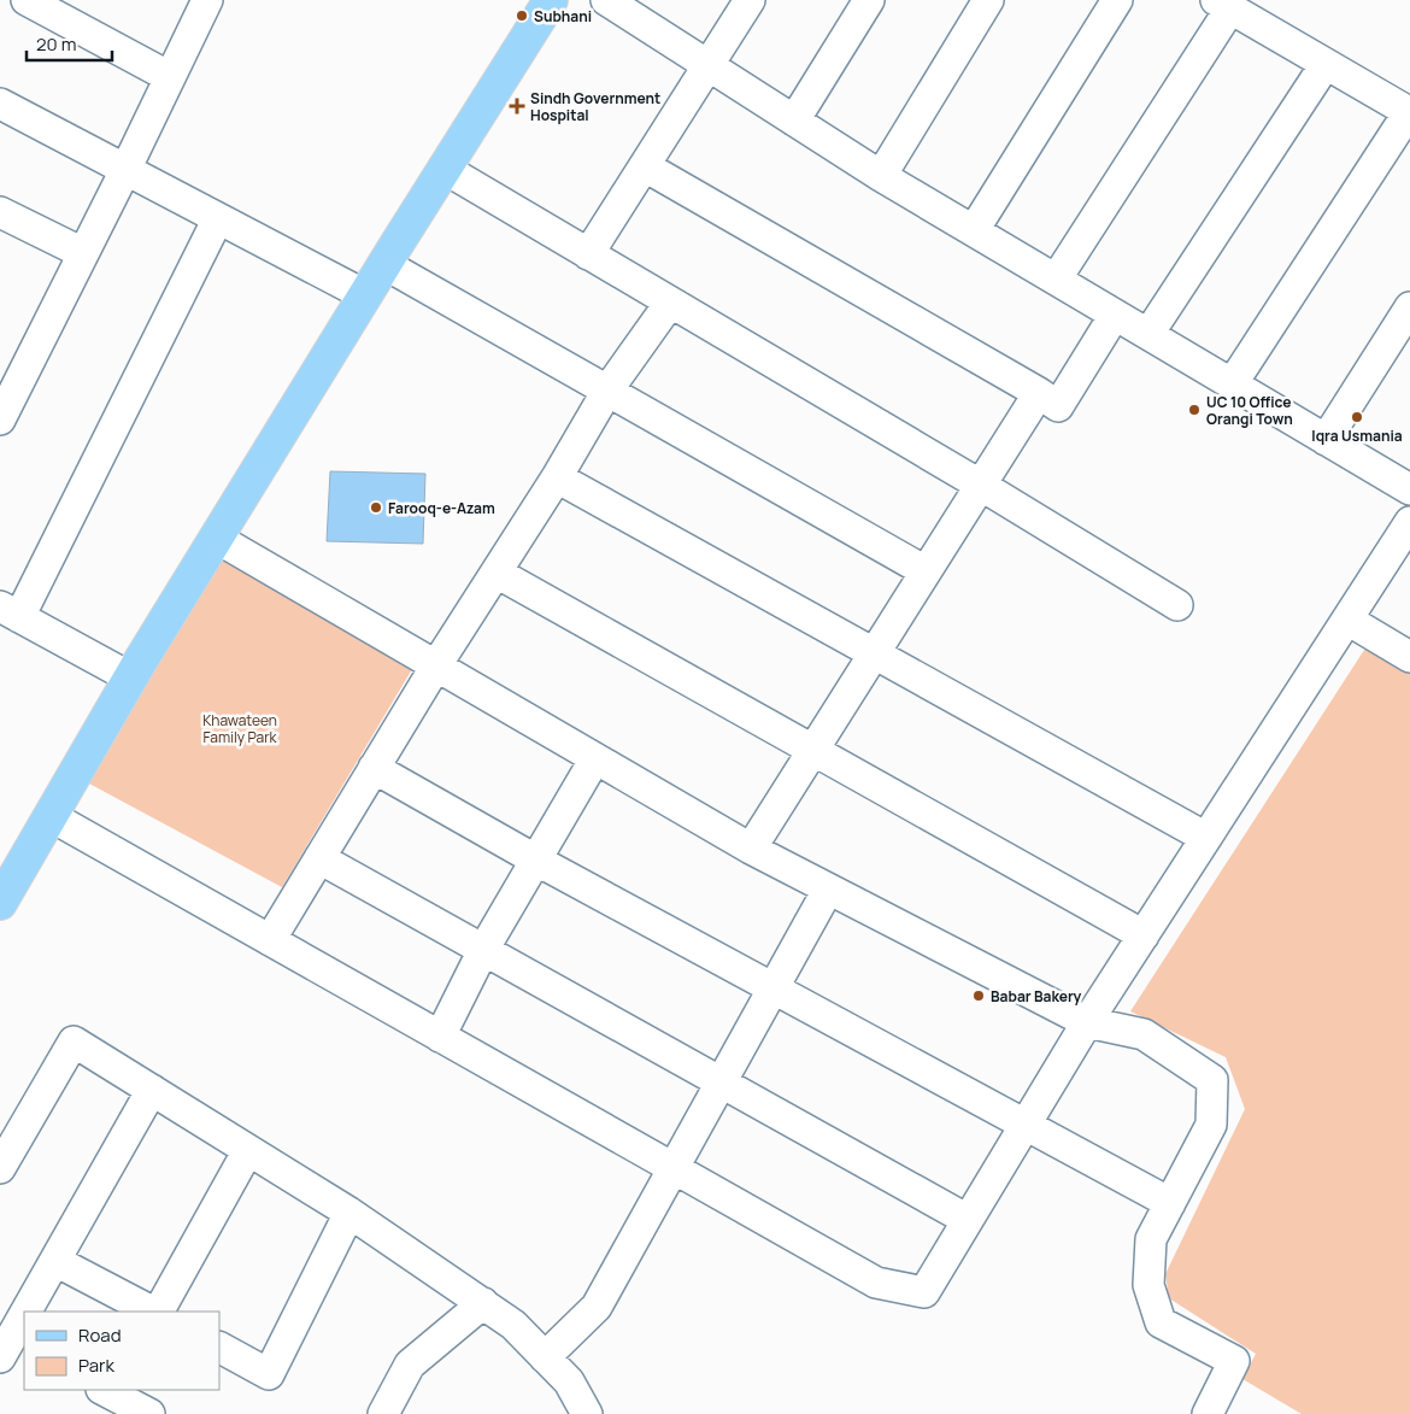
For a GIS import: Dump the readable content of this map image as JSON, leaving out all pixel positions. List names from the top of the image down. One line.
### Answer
{"parks":["Khawateen Family Park"],"places":{"other":["Subhani","UC 10 Office Orangi Town","Iqra Usmania","Farooq-e-Azam","Babar Bakery"],"health":["Sindh Government Hospital"]},"legend":["Road","Park"],"scale_bar":"20 m"}
